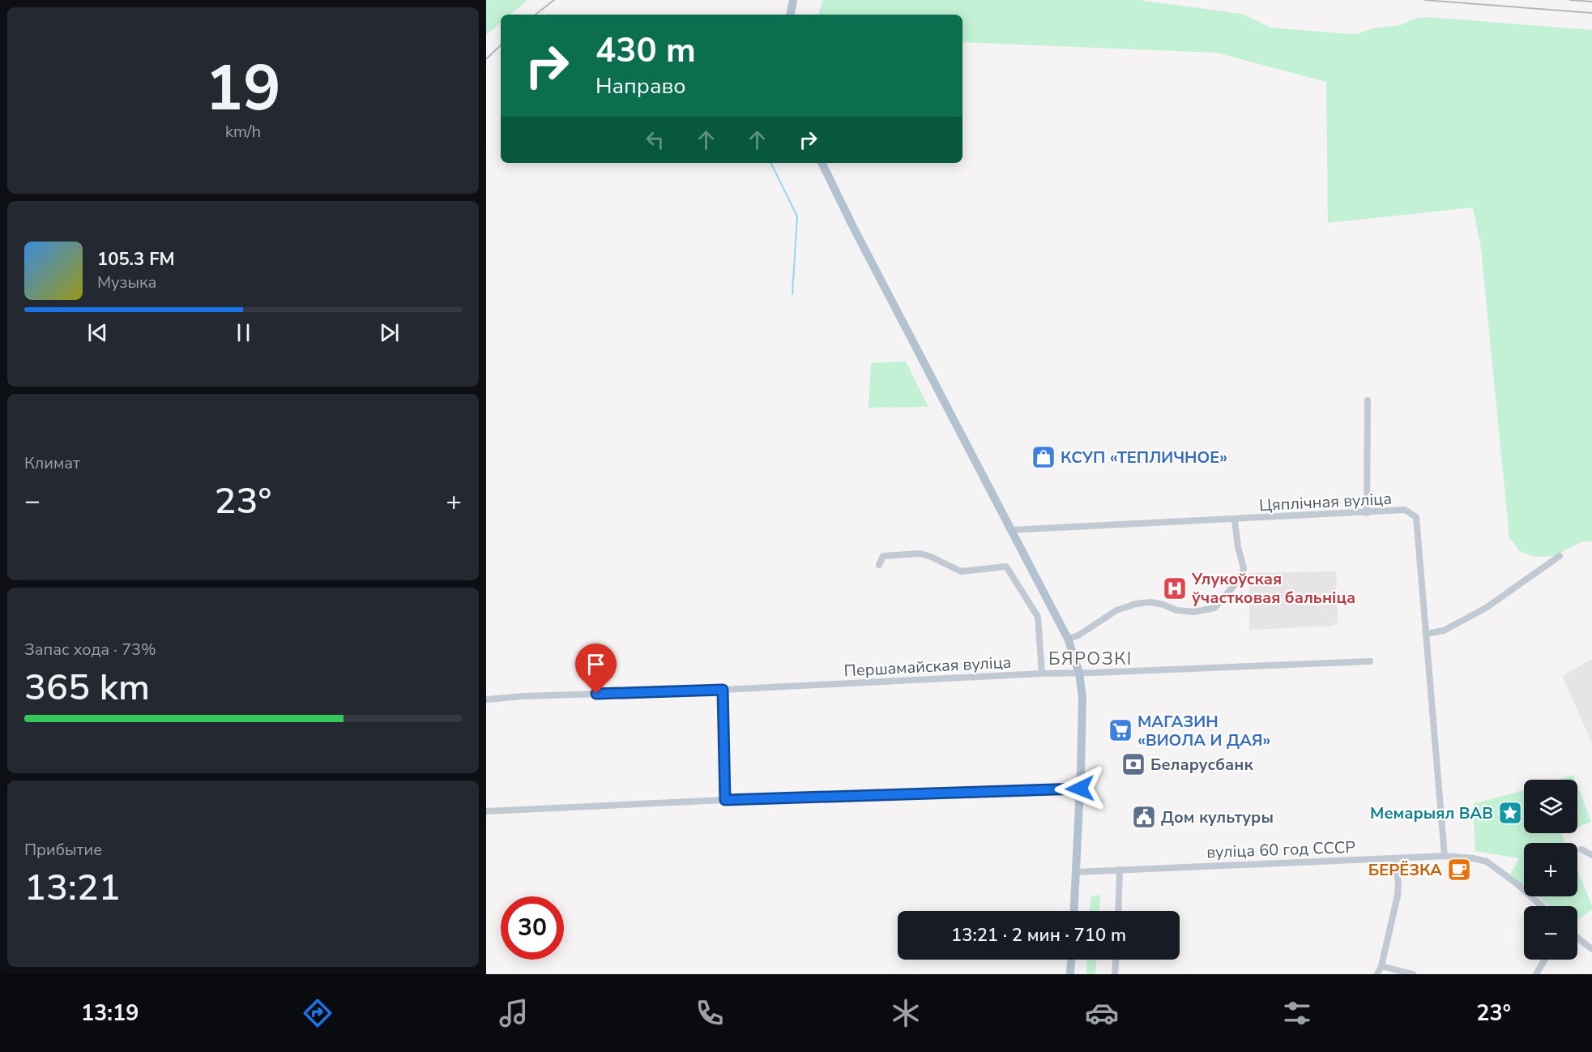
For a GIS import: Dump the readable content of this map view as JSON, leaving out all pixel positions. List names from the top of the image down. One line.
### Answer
{"streets":{"street":["Цяплічная вуліца","Першамайская вуліца","вуліца 60 год СССР"]},"crossings":[["Цяплічная вуліца","вуліца 60 год СССР"]],"districts":["БЯРОЗКІ"],"places":{"shop":["КСУП «ТЕПЛИЧНОЕ»"],"hospital":["Улукоўская ўчастковая бальніца"],"supermarket":["МАГАЗИН «ВИОЛА И ДАЯ»"],"bank":["Беларусбанк"],"place":["Мемарыял ВАВ"],"public building":["Дом культуры"],"cafe":["БЕРЁЗКА"]},"page":{"tile":[["19","km/h"],"Климат",["Запас хода · 73%","365 km"],["Прибытие","13:21"]],"turn":["430 m","Направо"],"song":["105.3 FM","Музыка"],"heat":["−","23°","+"],"map_buttons":["+","−"],"limit":"30","trip":"13:21 · 2 мин · 710 m","tabs":["13:19","23°"]}}
